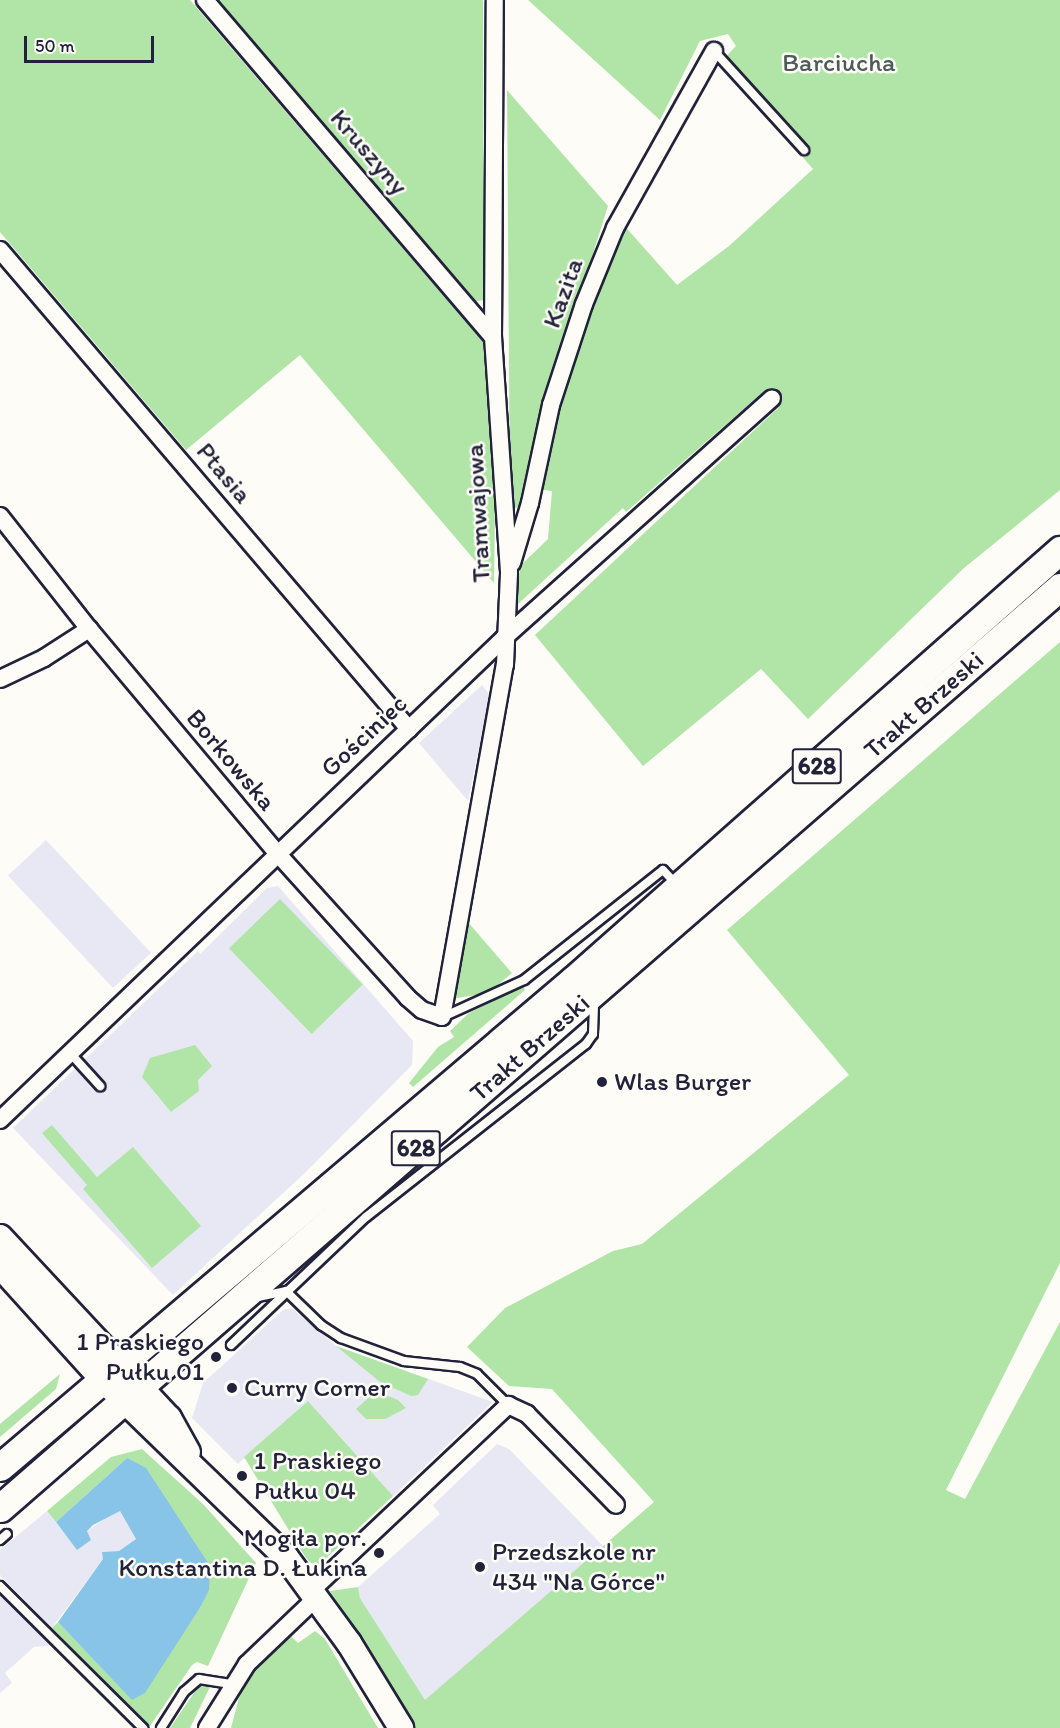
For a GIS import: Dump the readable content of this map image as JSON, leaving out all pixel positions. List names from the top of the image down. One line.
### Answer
{"streets":{"main road":["Trakt Brzeski","628"],"street":["Kruszyny","Kazita","Ptasia","Tramwajowa","Gościniec","Borkowska"]},"crossings":[["Kruszyny","Tramwajowa"],["Kazita","Tramwajowa"],["Ptasia","Gościniec"],["Tramwajowa","Gościniec"],["Tramwajowa","Borkowska"],["Gościniec","Borkowska"]],"parks":["Barciucha"],"places":["Wlas Burger","1 Praskiego Pułku 01","Curry Corner","1 Praskiego Pułku 04","Mogiła por. Konstantina D. Łukina","Przedszkole nr 434 \"Na Górce\""],"scale_bar":"50 m"}
